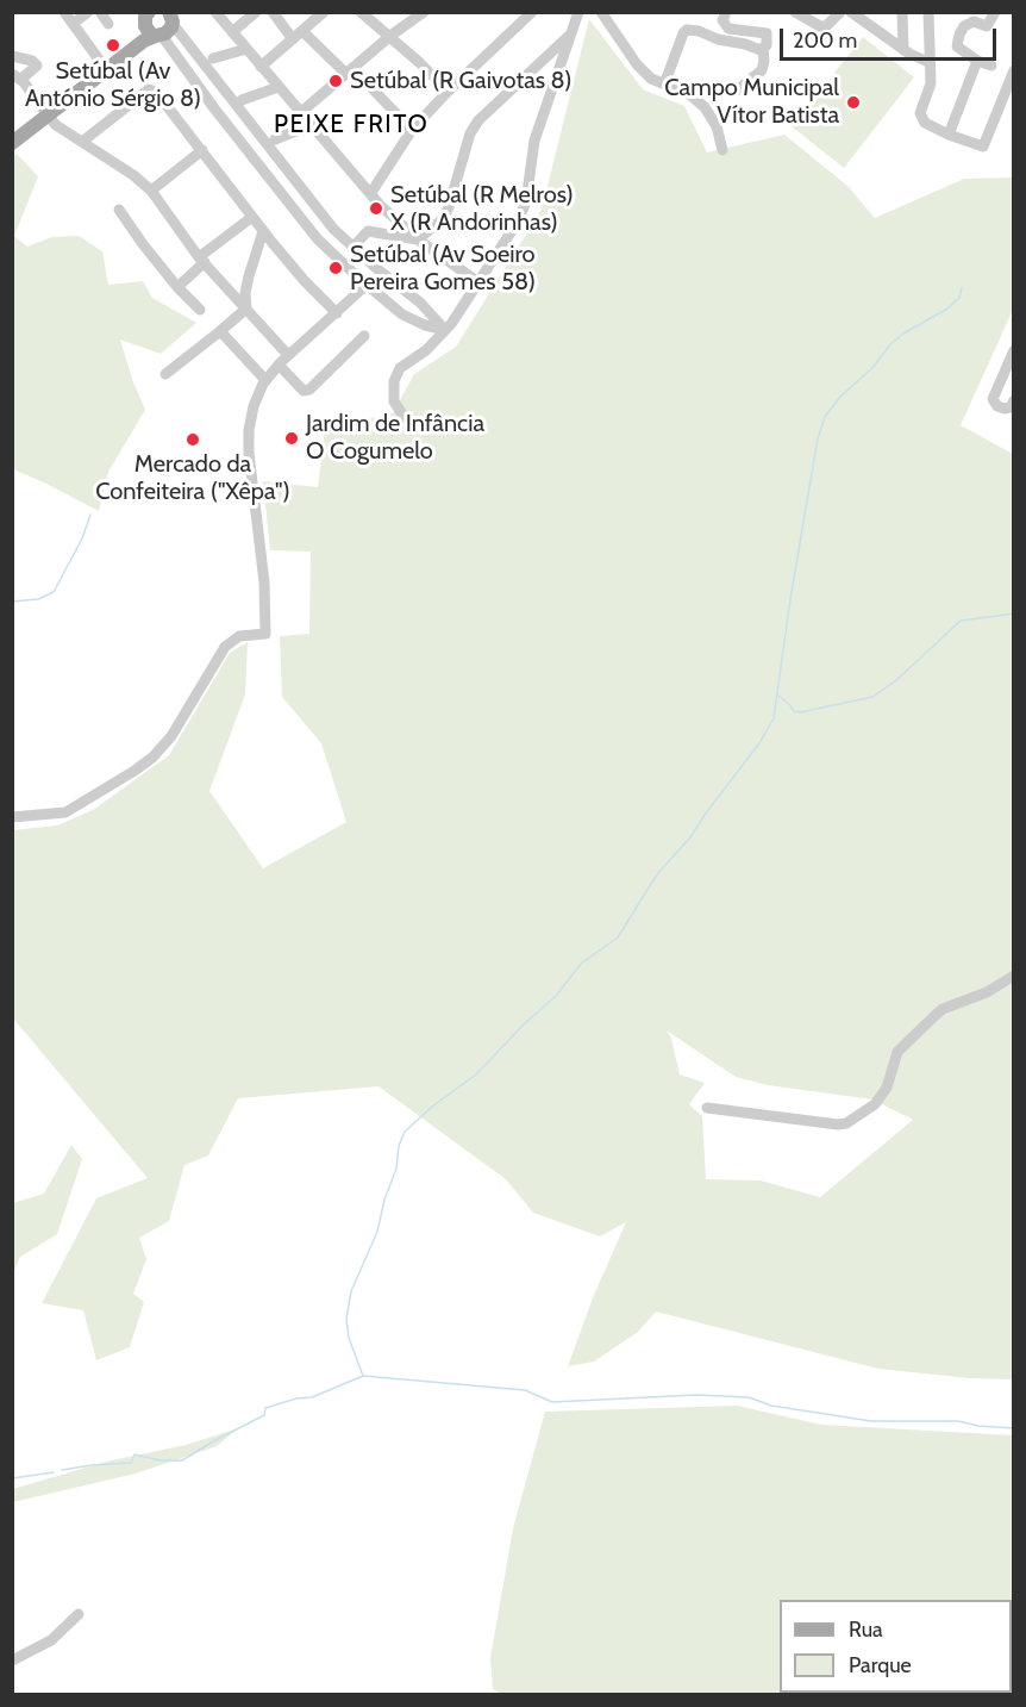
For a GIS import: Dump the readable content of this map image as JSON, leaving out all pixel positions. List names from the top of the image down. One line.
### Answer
{"districts":["PEIXE FRITO"],"places":["Setúbal (Av António Sérgio 8)","Setúbal (R Gaivotas 8)","Campo Municipal Vítor Batista","Setúbal (R Melros) X (R Andorinhas)","Setúbal (Av Soeiro Pereira Gomes 58)","Jardim de Infância O Cogumelo","Mercado da Confeiteira (\"Xêpa\")"],"legend":["Rua","Parque"],"scale_bar":"200 m"}
